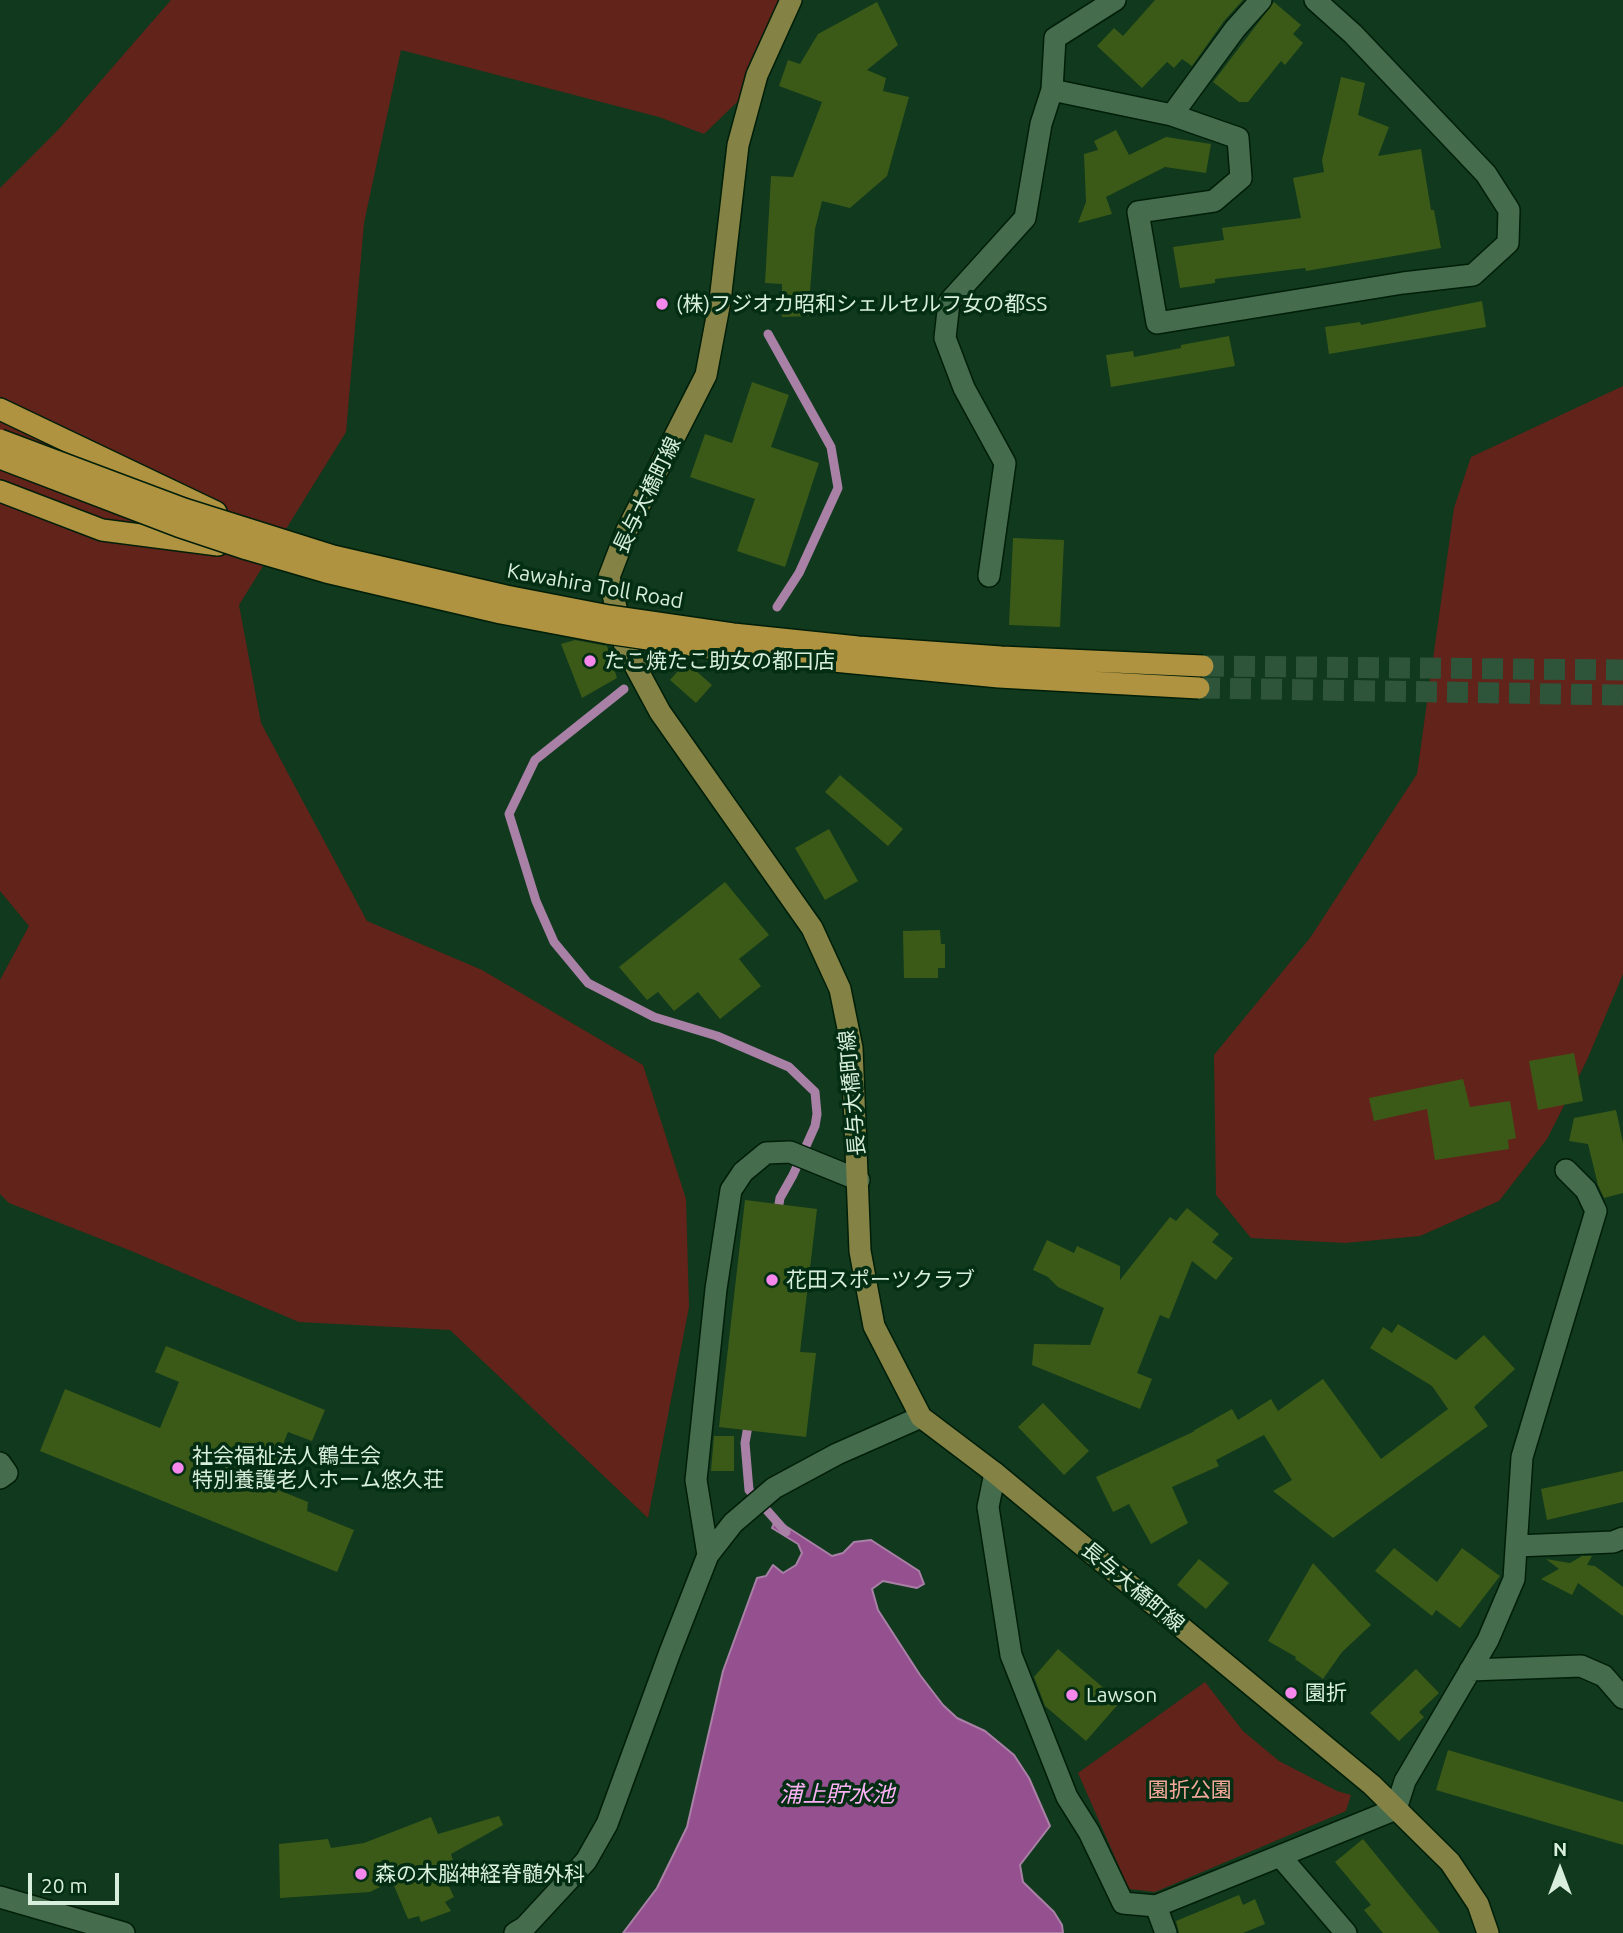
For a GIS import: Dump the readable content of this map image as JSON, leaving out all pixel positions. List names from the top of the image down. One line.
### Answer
{"streets":{"highway":["Kawahira Toll Road"],"main road":["長与大橋町線"]},"water":["浦上貯水池"],"parks":["園折公園"],"places":["(株)フジオカ昭和シェルセルフ女の都SS","たこ焼たこ助女の都口店","花田スポーツクラブ","社会福祉法人鶴生会 特別養護老人ホーム悠久荘","園折","Lawson","森の木脳神経脊髄外科"],"scale_bar":"20 m","north":"top"}
